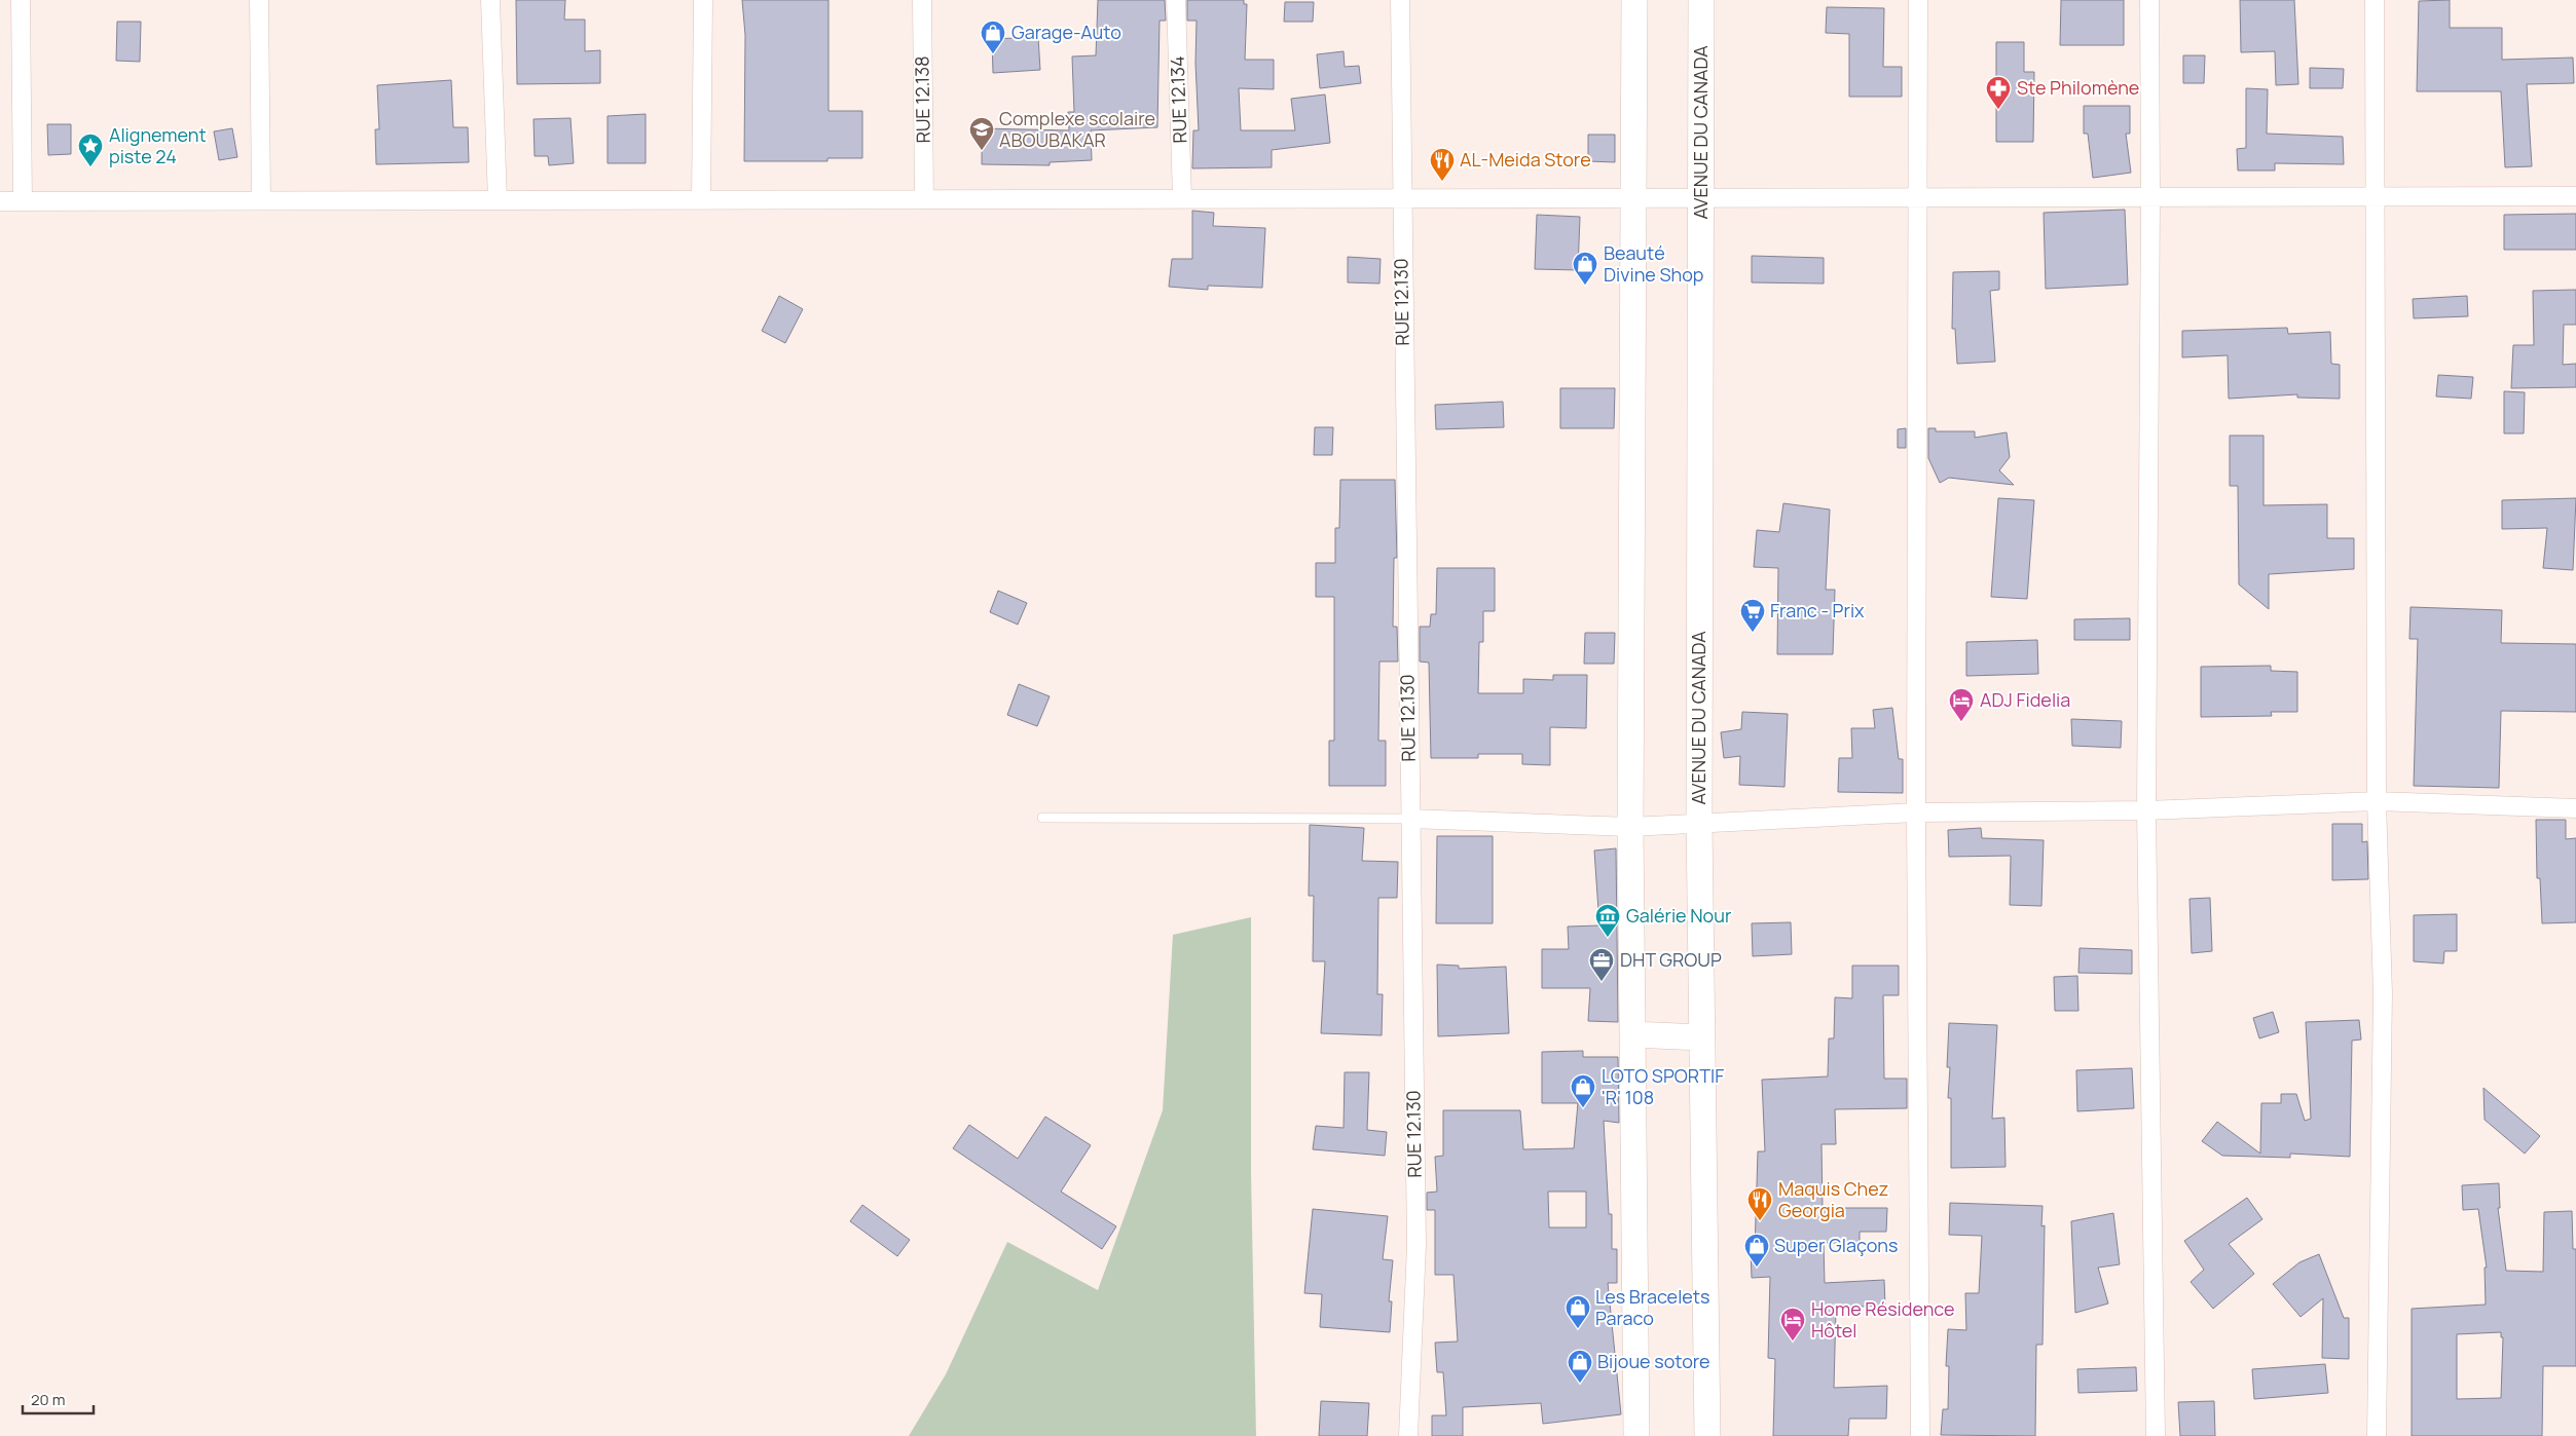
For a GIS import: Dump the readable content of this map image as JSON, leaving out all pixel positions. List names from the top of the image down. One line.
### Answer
{"streets":{"main road":["AVENUE DU CANADA"],"street":["RUE 12.138","RUE 12.134","RUE 12.130"]},"places":{"shop":["Garage-Auto","Beauté Divine Shop","LOTO SPORTIF 'R' 108","Super Glaçons","Les Bracelets Paraco","Bijoue sotore"],"pharmacy":["Ste Philomène"],"school or university":["Complexe scolaire ABOUBAKAR"],"place":["Alignement piste 24"],"restaurant":["AL-Meida Store","Maquis Chez Georgia"],"supermarket":["Franc - Prix"],"hotel":["ADJ Fidelia","Home Résidence Hôtel"],"museum":["Galérie Nour"],"office":["DHT GROUP"]},"scale_bar":"20 m"}
